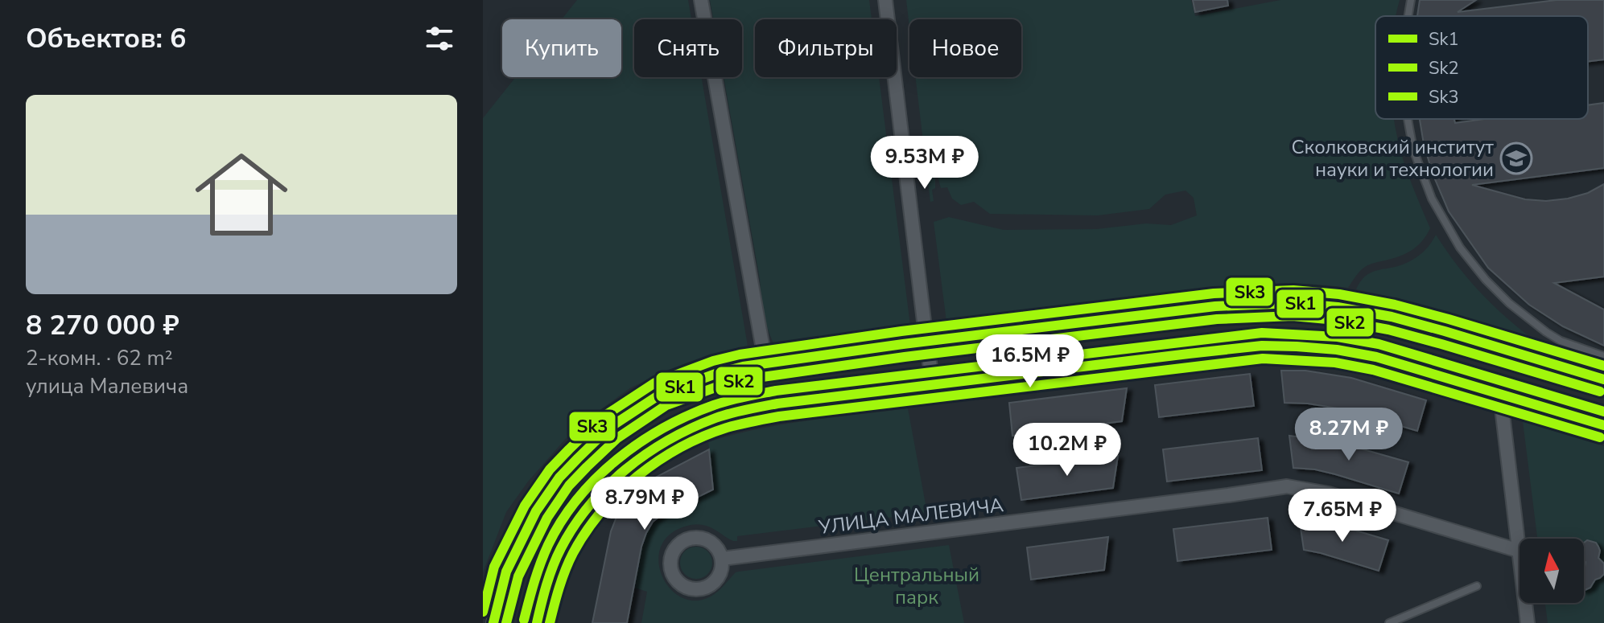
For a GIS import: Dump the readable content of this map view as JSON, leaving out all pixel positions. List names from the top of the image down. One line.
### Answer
{"streets":{"street":["УЛИЦА МАЛЕВИЧА"]},"parks":["Центральный парк"],"places":{"school or university":["Сколковский институт науки и технологии"]},"lines":["transit line Sk3","transit line Sk1","transit line Sk2"],"legend":["Sk1","Sk2","Sk3"],"north":"top","page":{"heading":"Объектов: 6","chip":["Купить","Снять","Фильтры","Новое"],"list":[{"name":"8 270 000 ₽","note":"2-комн. · 62 m² · улица Малевича"}],"price":["9.53M ₽","16.5M ₽","8.27M ₽","10.2M ₽","8.79M ₽","7.65M ₽"]}}
